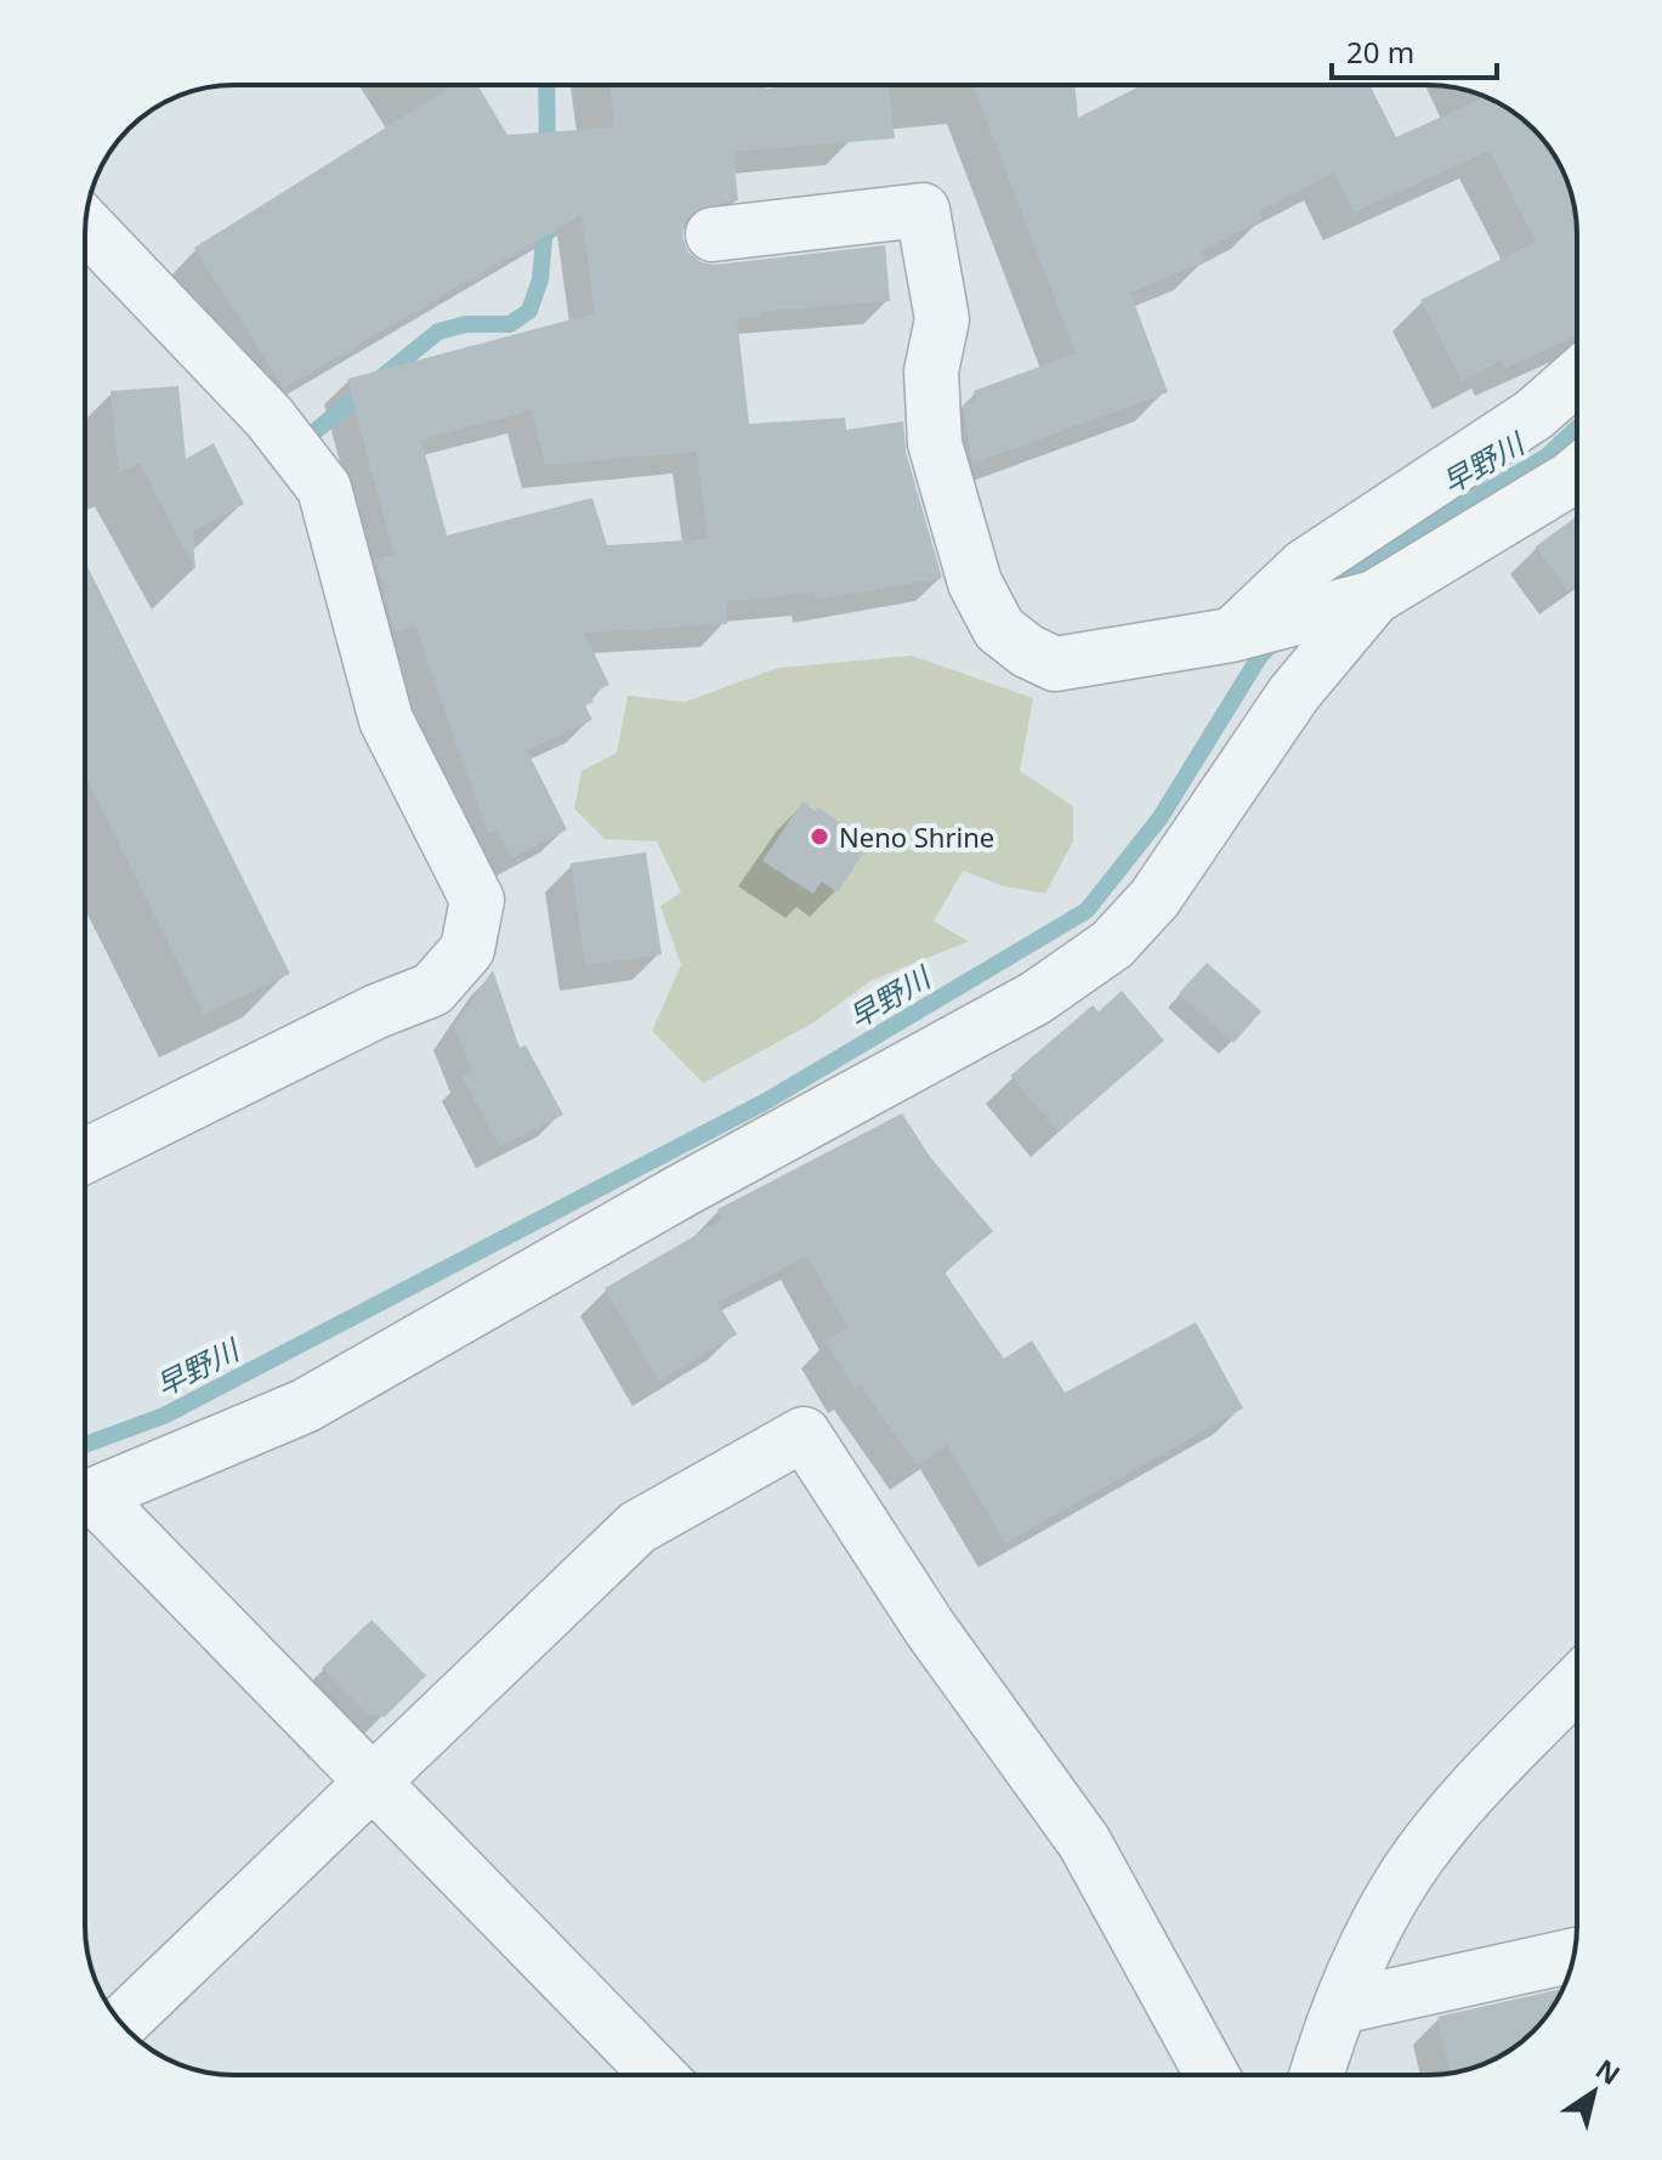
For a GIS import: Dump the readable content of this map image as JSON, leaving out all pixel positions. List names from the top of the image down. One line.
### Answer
{"water":["早野川"],"places":["Neno Shrine"],"scale_bar":"20 m","north":"top right"}
